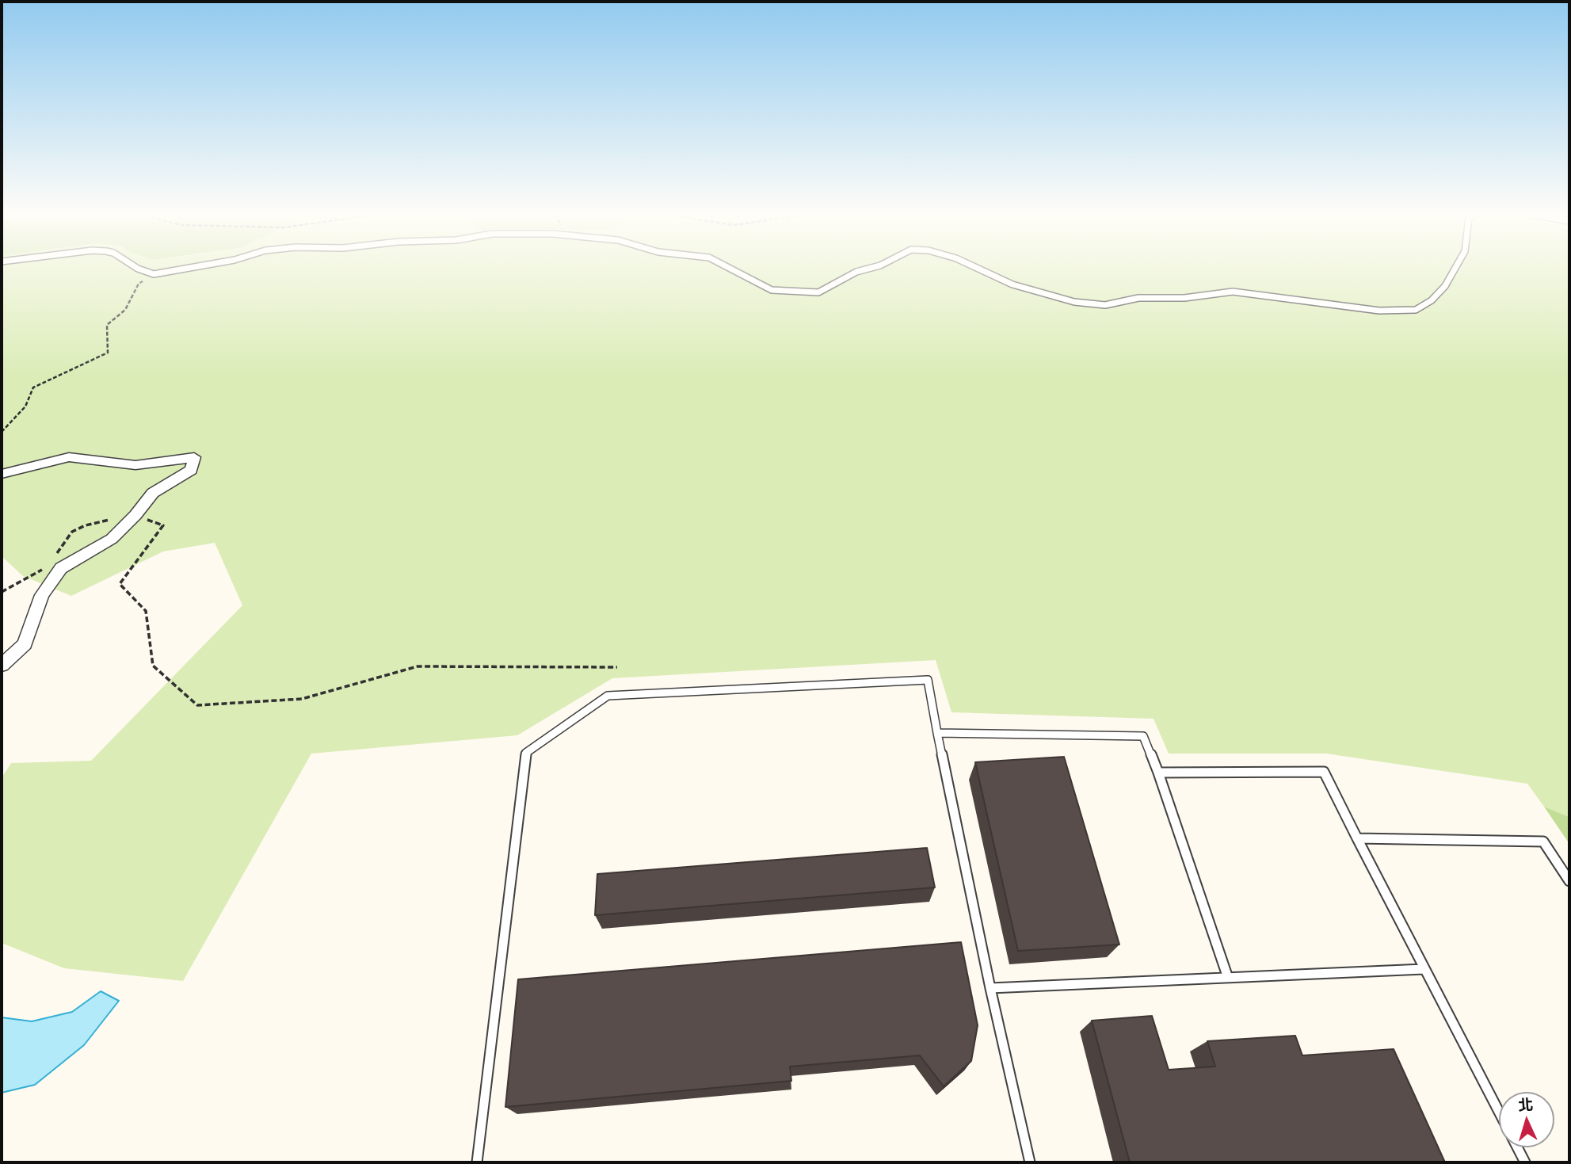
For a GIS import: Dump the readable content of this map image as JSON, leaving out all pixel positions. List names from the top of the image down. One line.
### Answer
{"north":"top"}
